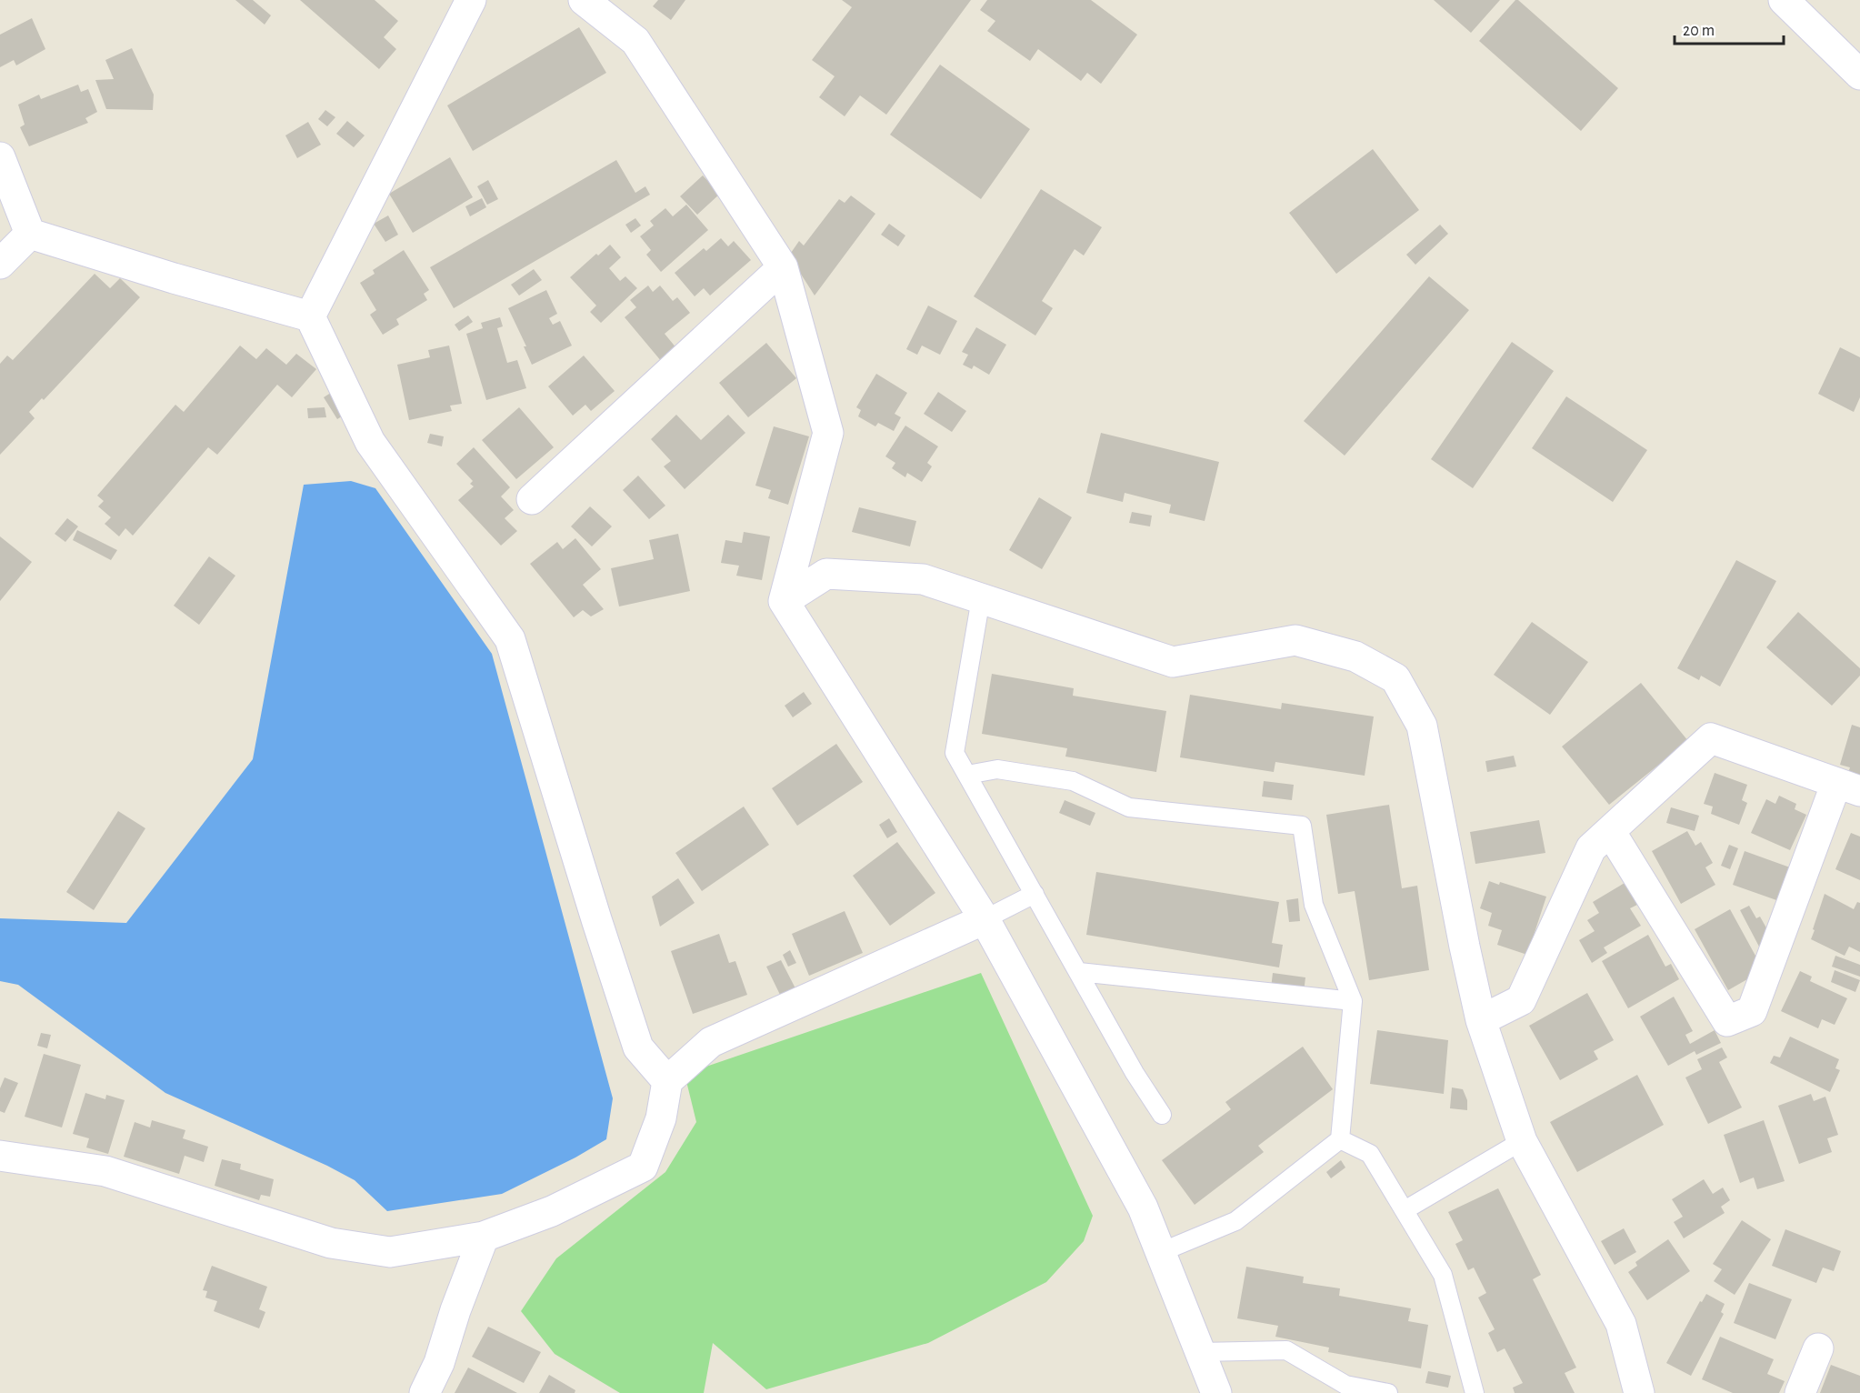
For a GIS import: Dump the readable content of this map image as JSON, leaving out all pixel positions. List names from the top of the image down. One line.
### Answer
{"scale_bar":"20 m"}
